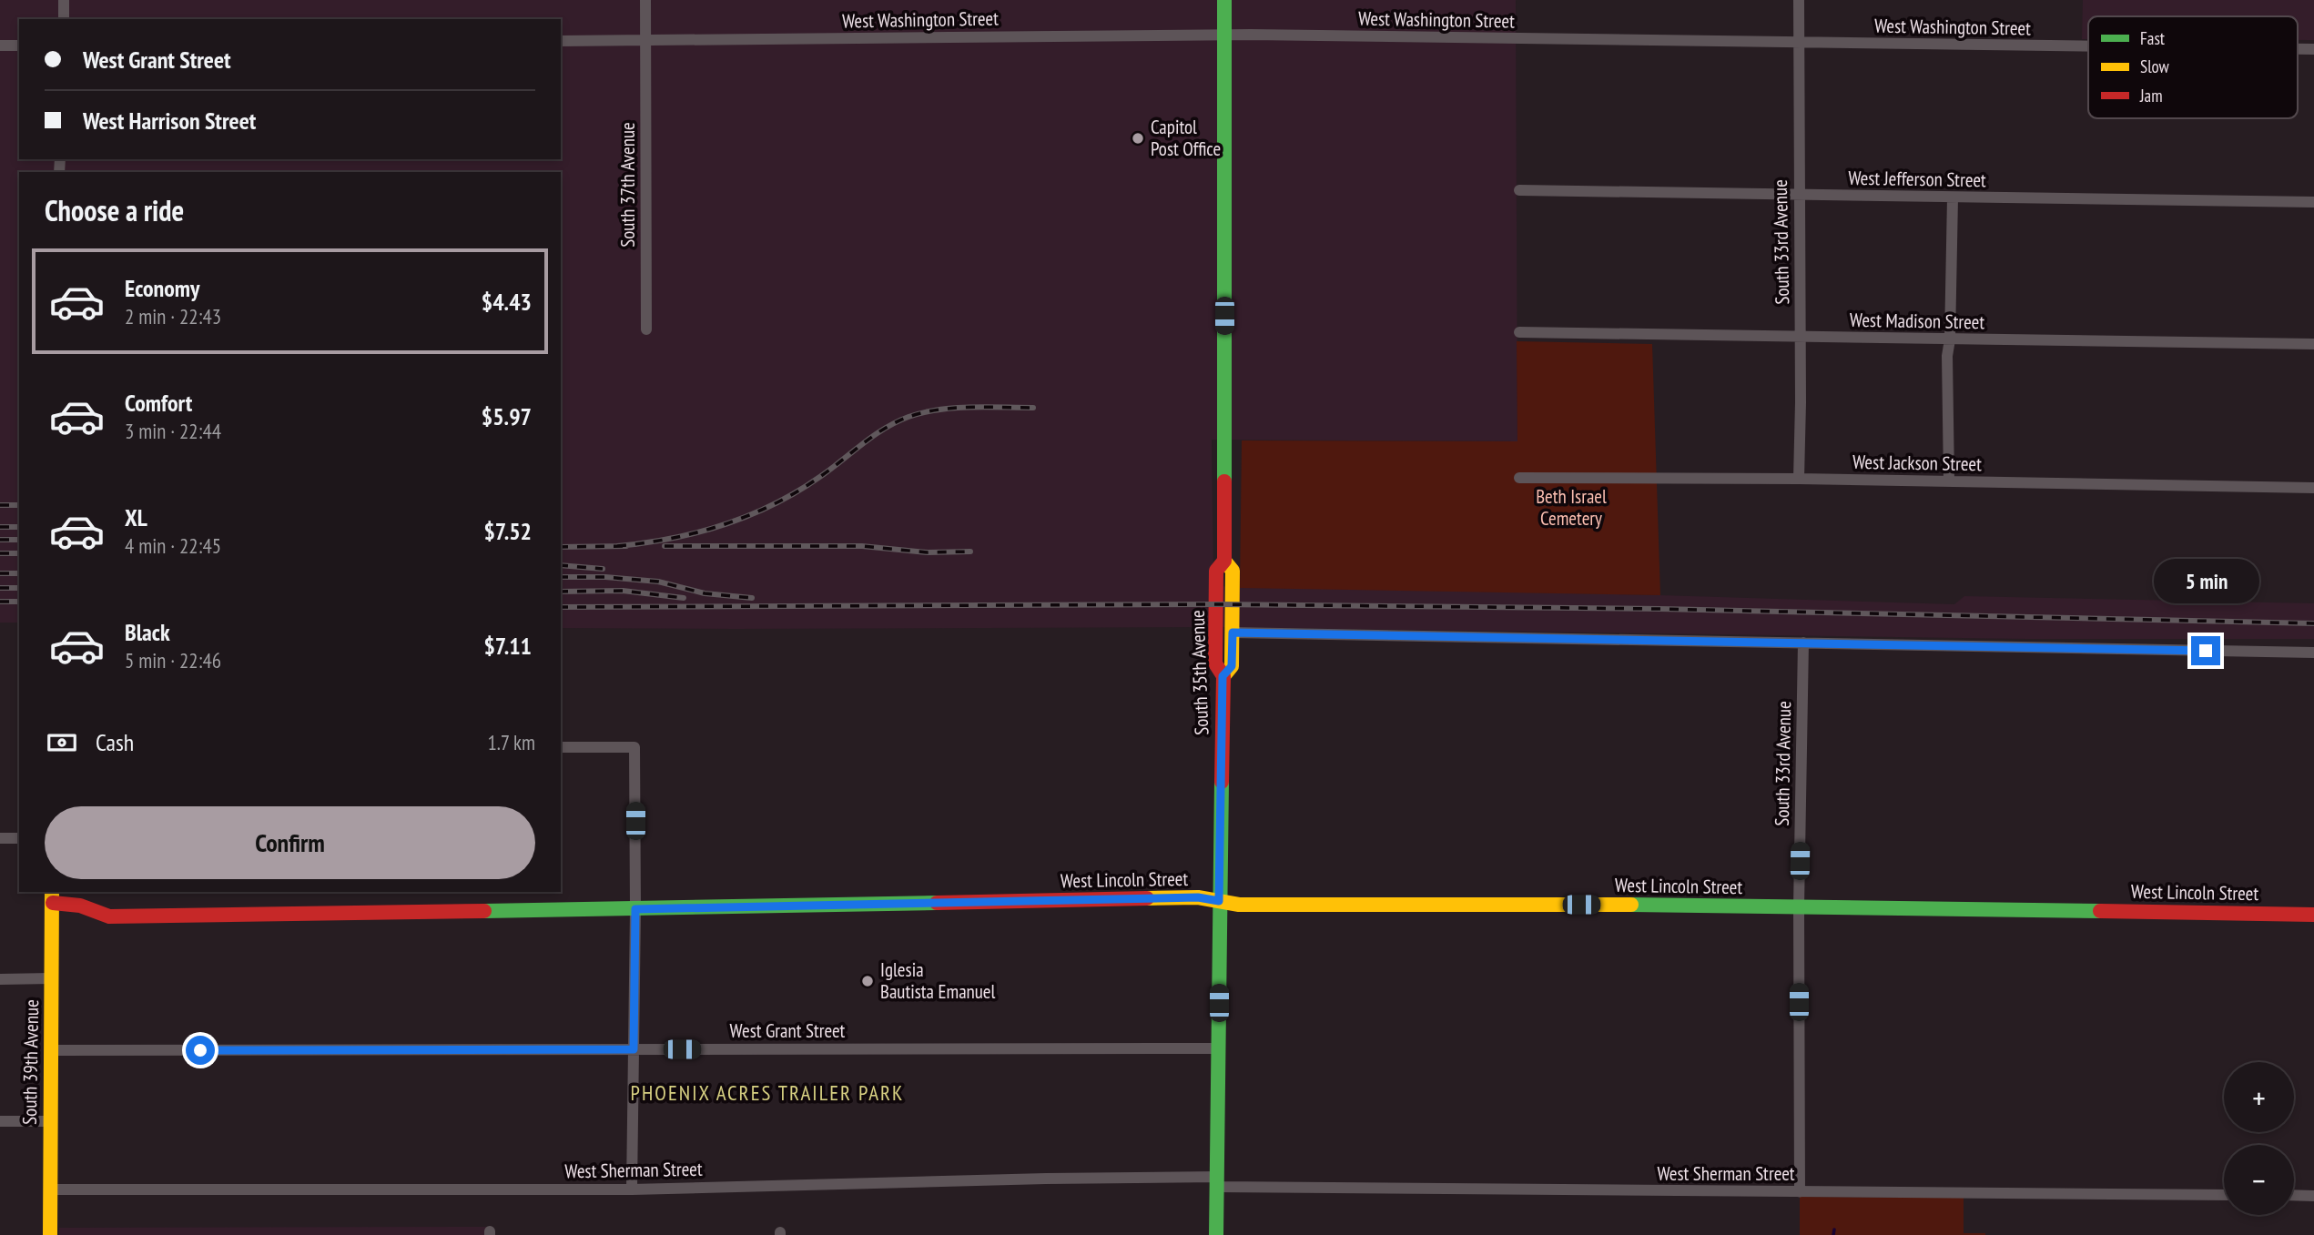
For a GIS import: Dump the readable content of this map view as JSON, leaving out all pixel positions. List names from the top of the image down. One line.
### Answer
{"streets":{"street":["West Washington Street","West Jefferson Street","South 37th Avenue","South 33rd Avenue","West Madison Street","West Jackson Street","South 35th Avenue","West Lincoln Street","West Grant Street","South 39th Avenue","West Sherman Street"]},"crossings":[["West Washington Street","South 37th Avenue"],["West Washington Street","South 33rd Avenue"],["West Washington Street","South 35th Avenue"],["West Jefferson Street","South 33rd Avenue"],["South 33rd Avenue","West Madison Street"],["South 33rd Avenue","West Jackson Street"],["South 33rd Avenue","West Lincoln Street"],["South 33rd Avenue","West Sherman Street"],["South 35th Avenue","West Lincoln Street"],["South 35th Avenue","West Grant Street"],["South 35th Avenue","West Sherman Street"],["West Lincoln Street","South 39th Avenue"],["West Grant Street","South 39th Avenue"],["South 39th Avenue","West Sherman Street"]],"districts":["PHOENIX ACRES TRAILER PARK"],"parks":["Beth Israel Cemetery"],"places":["Capitol Post Office","Iglesia Bautista Emanuel"],"legend":["Fast","Slow","Jam"],"page":{"banner":["West Grant Street","West Harrison Street"],"heading":"Choose a ride","list":[{"name":"Economy","note":"2 min · 22:43","value":"$4.43"},{"name":"Comfort","note":"3 min · 22:44","value":"$5.97"},{"name":"XL","note":"4 min · 22:45","value":"$7.52"},{"name":"Black","note":"5 min · 22:46","value":"$7.11"}],"bubble":"5 min","pay":["Cash","1.7 km"],"buttons":"Confirm","map_buttons":["+","−"]}}
